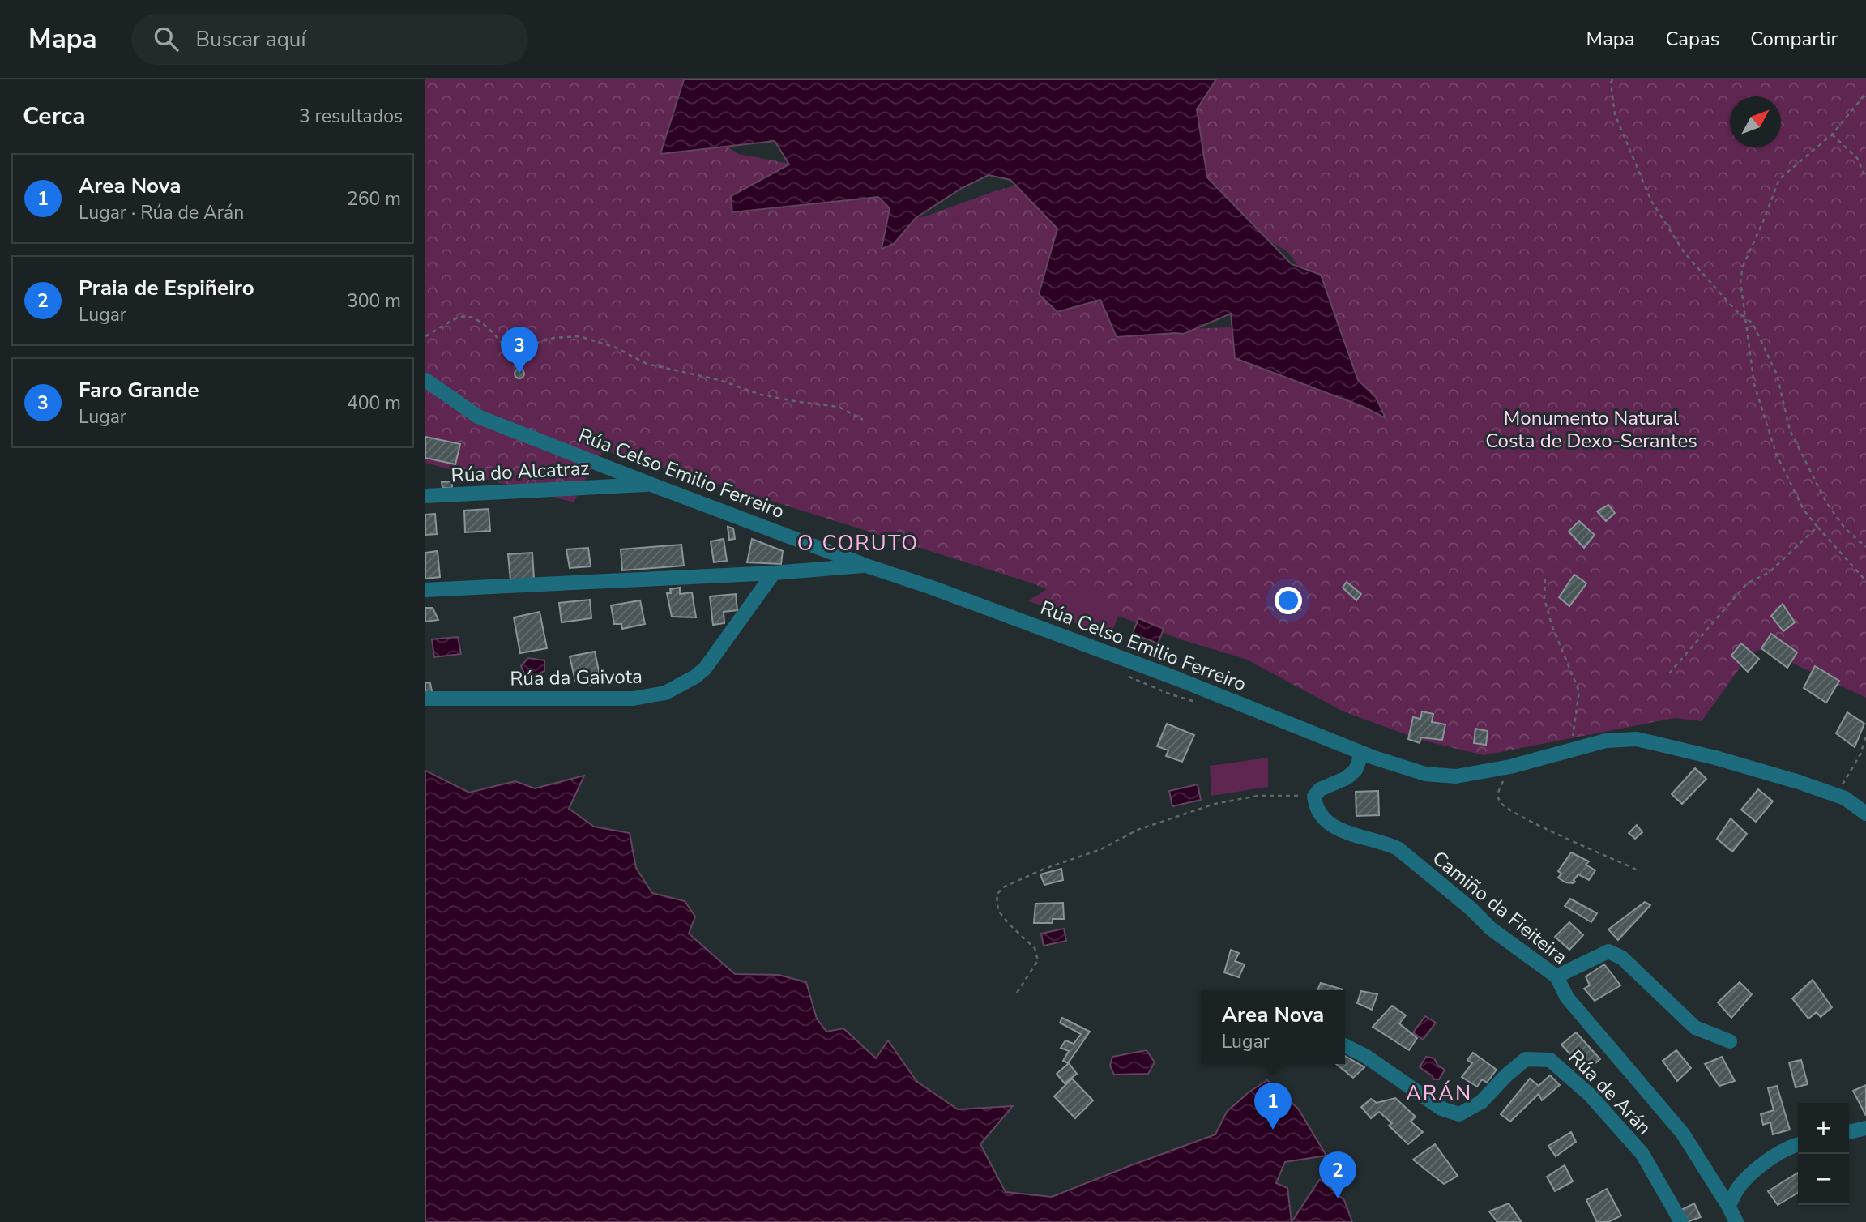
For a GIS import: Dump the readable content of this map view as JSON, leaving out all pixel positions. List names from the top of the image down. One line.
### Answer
{"streets":{"street":["Rúa do Alcatraz","Rúa Celso Emilio Ferreiro","Rúa da Gaivota","Camiño da Fieiteira","Rúa de Arán"]},"crossings":[["Rúa do Alcatraz","Rúa Celso Emilio Ferreiro"]],"districts":["O CORUTO","ARÁN"],"parks":["Monumento Natural Costa de Dexo-Serantes"],"north":"top right","page":{"header":"Mapa","search":"Buscar aquí","nav":["Mapa","Capas","Compartir"],"heading":["Cerca","3 resultados"],"list":[{"mark":"1","name":"Area Nova","note":"Lugar · Rúa de Arán","value":"260 m"},{"mark":"2","name":"Praia de Espiñeiro","note":"Lugar","value":"300 m"},{"mark":"3","name":"Faro Grande","note":"Lugar","value":"400 m"}],"pins":["3","1","2"],"popup":["Area Nova","Lugar"],"map_buttons":["+","−"]}}
